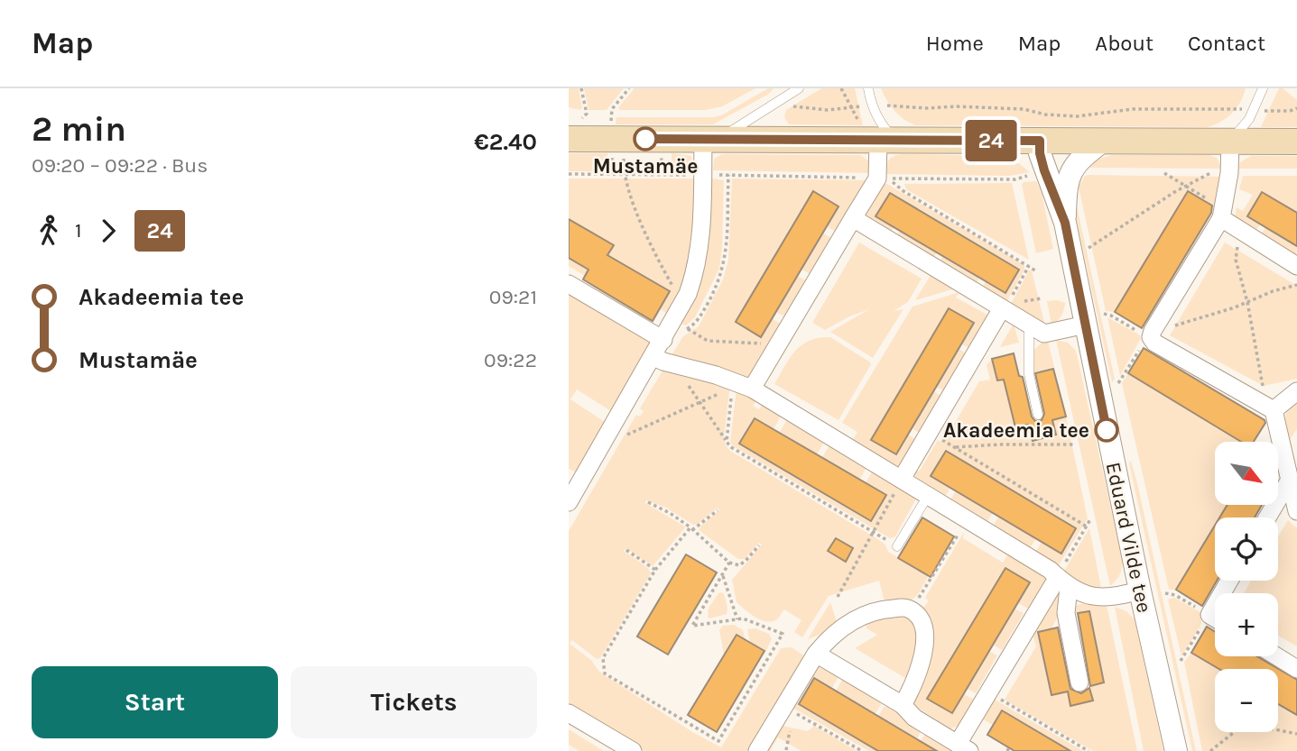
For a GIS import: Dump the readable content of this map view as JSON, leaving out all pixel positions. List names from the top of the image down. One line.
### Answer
{"streets":{"street":["Eduard Vilde tee"]},"places":["Mustamäe","Akadeemia tee"],"lines":["bus line 24"],"north":"bottom right","page":{"header":"Map","nav":["Home","Map","About","Contact"],"heading":["2 min","09:20 – 09:22 · Bus","€2.40"],"on_map":"24","legs":["1","24"],"list":[{"name":"Akadeemia tee","value":"09:21"},{"name":"Mustamäe","value":"09:22"}],"map_buttons":["+","−"],"buttons":["Start","Tickets"]}}
